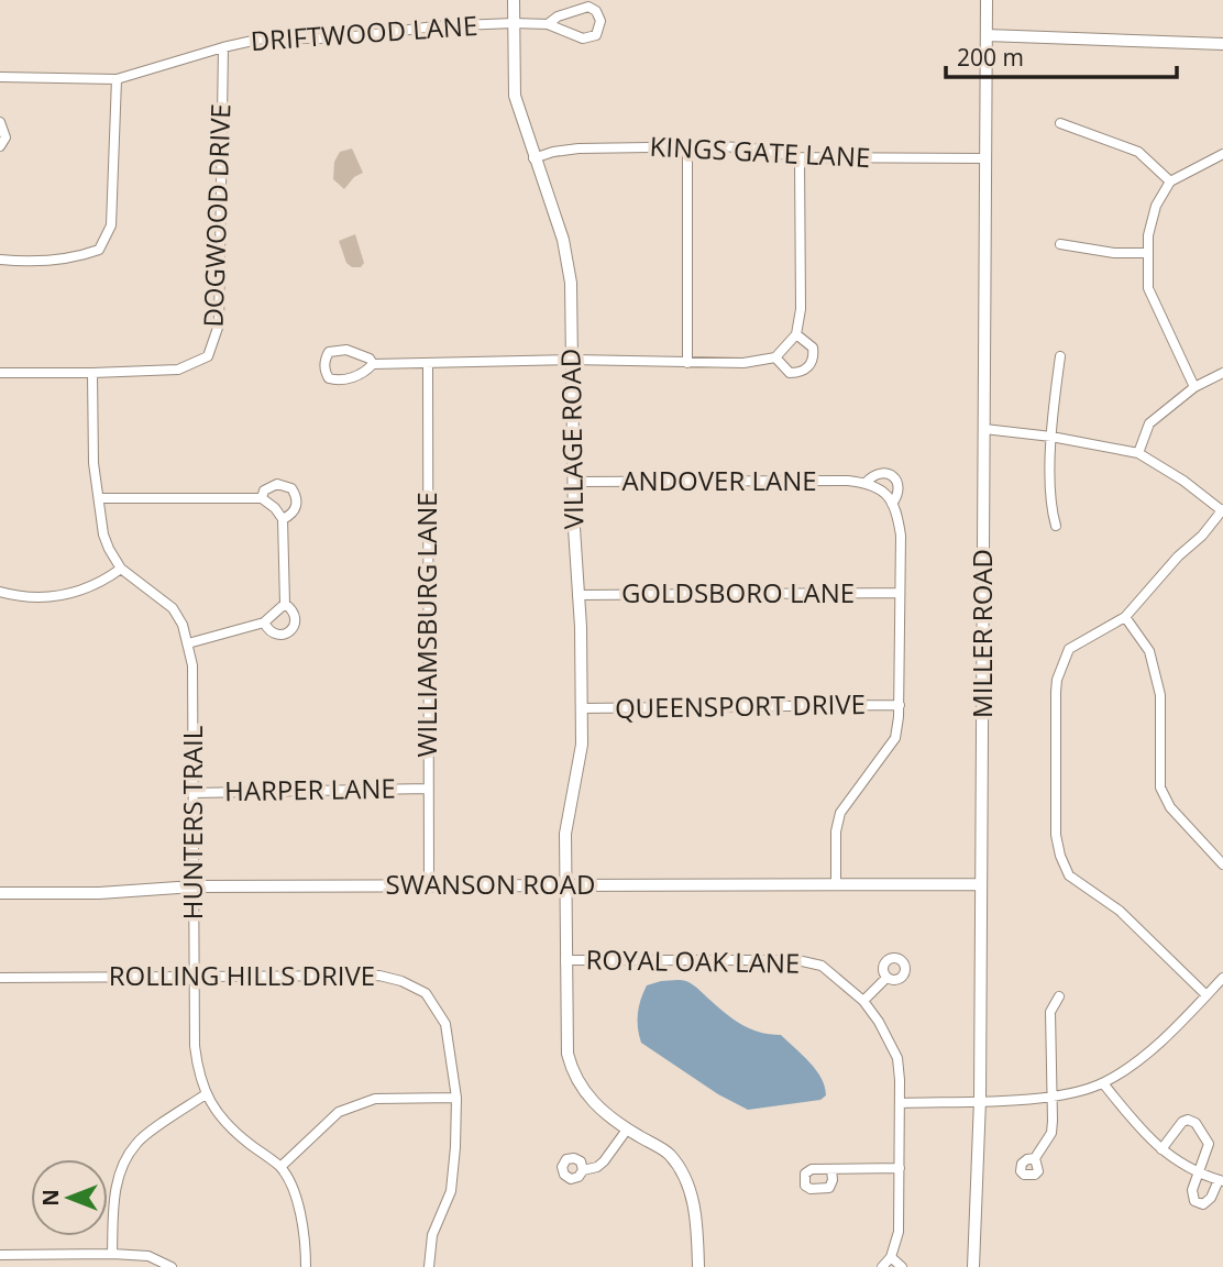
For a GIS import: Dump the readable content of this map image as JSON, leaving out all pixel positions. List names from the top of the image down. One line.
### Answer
{"streets":{"street":["DRIFTWOOD LANE","KINGS GATE LANE","DOGWOOD DRIVE","VILLAGE ROAD","ANDOVER LANE","GOLDSBORO LANE","WILLIAMSBURG LANE","MILLER ROAD","QUEENSPORT DRIVE","HARPER LANE","HUNTERS TRAIL","SWANSON ROAD","ROYAL OAK LANE","ROLLING HILLS DRIVE"]},"crossings":[["DRIFTWOOD LANE","DOGWOOD DRIVE"],["DRIFTWOOD LANE","VILLAGE ROAD"],["KINGS GATE LANE","VILLAGE ROAD"],["KINGS GATE LANE","MILLER ROAD"],["DOGWOOD DRIVE","HUNTERS TRAIL"],["VILLAGE ROAD","ANDOVER LANE"],["VILLAGE ROAD","GOLDSBORO LANE"],["VILLAGE ROAD","QUEENSPORT DRIVE"],["VILLAGE ROAD","SWANSON ROAD"],["VILLAGE ROAD","ROYAL OAK LANE"],["ANDOVER LANE","GOLDSBORO LANE"],["ANDOVER LANE","QUEENSPORT DRIVE"],["ANDOVER LANE","SWANSON ROAD"],["WILLIAMSBURG LANE","HARPER LANE"],["WILLIAMSBURG LANE","SWANSON ROAD"],["MILLER ROAD","SWANSON ROAD"],["HARPER LANE","HUNTERS TRAIL"],["HUNTERS TRAIL","SWANSON ROAD"],["HUNTERS TRAIL","ROLLING HILLS DRIVE"]],"scale_bar":"200 m","north":"left"}
